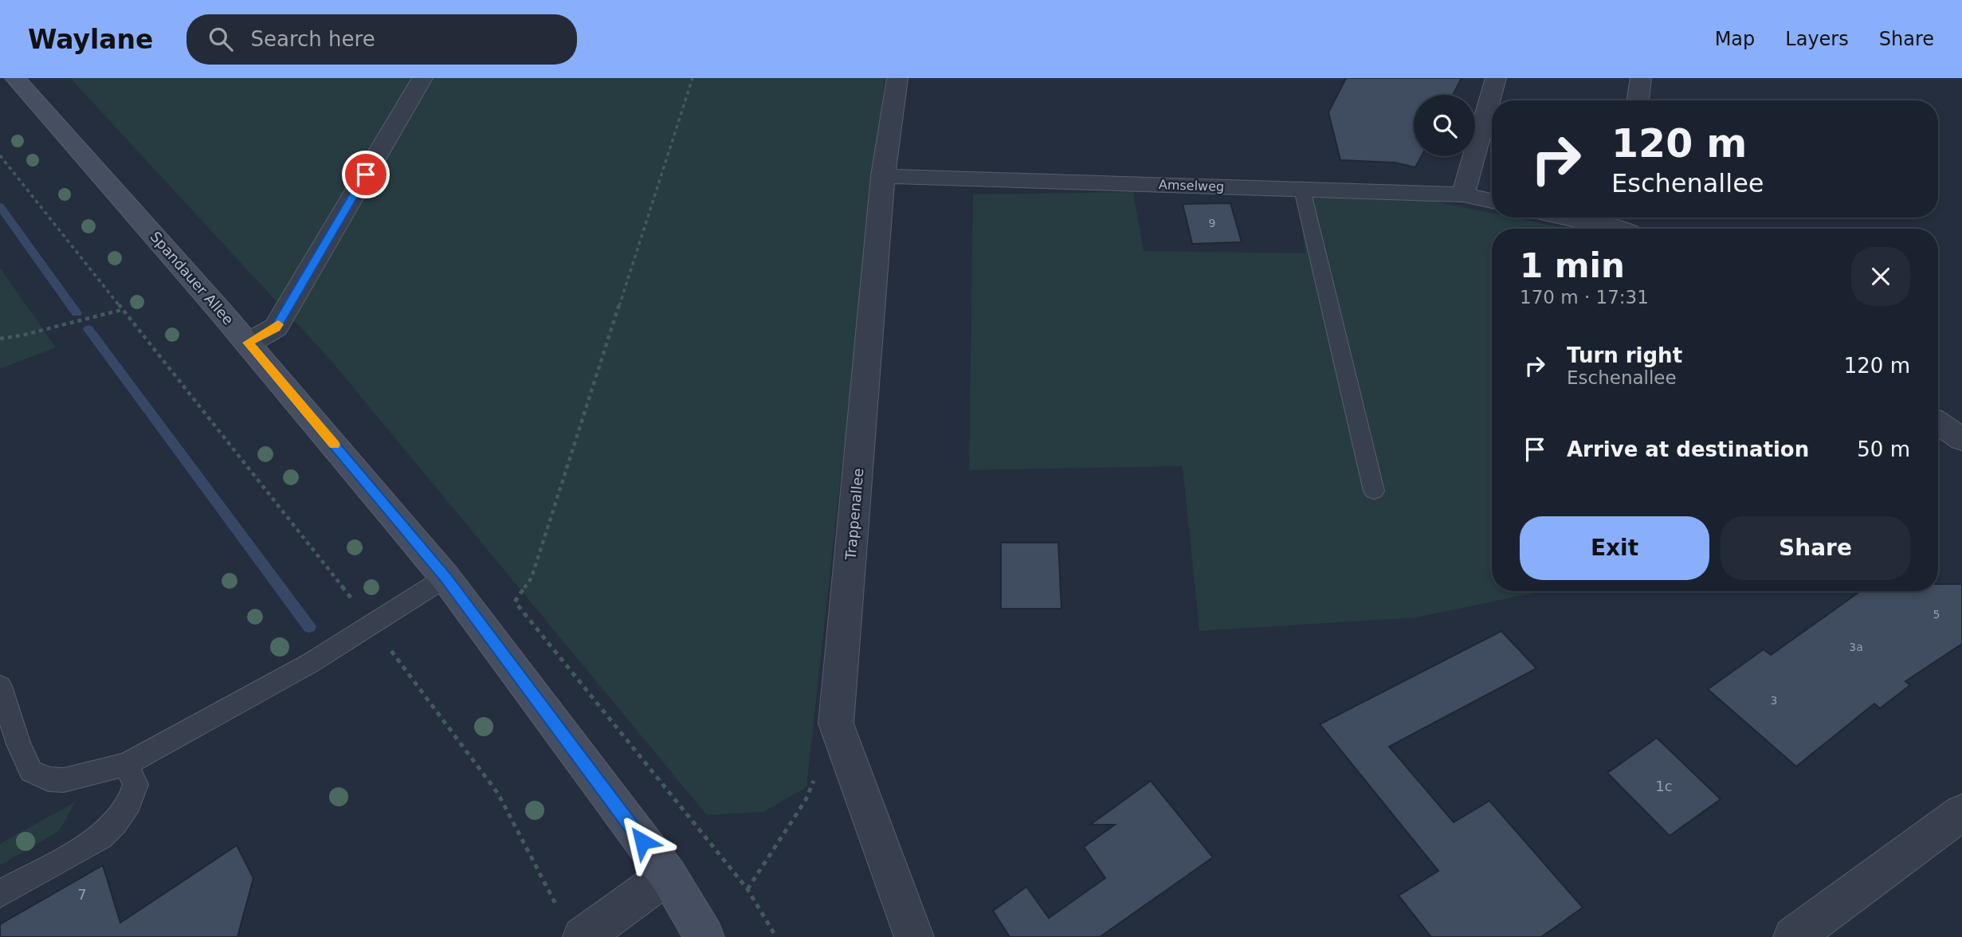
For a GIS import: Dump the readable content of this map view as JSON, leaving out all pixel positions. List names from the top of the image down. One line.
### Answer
{"streets":{"main road":["Spandauer Allee"],"street":["Amselweg","Trappenallee"]},"crossings":[["Amselweg","Trappenallee"]],"house_numbers":["9","5","3a","3","1c","7"],"page":{"header":"Waylane","search":"Search here","nav":["Map","Layers","Share"],"turn":["120 m","Eschenallee"],"heading":["1 min","170 m · 17:31"],"list":[{"name":"Turn right","note":"Eschenallee","value":"120 m"},{"name":"Arrive at destination","value":"50 m"}],"buttons":["Exit","Share"]}}
